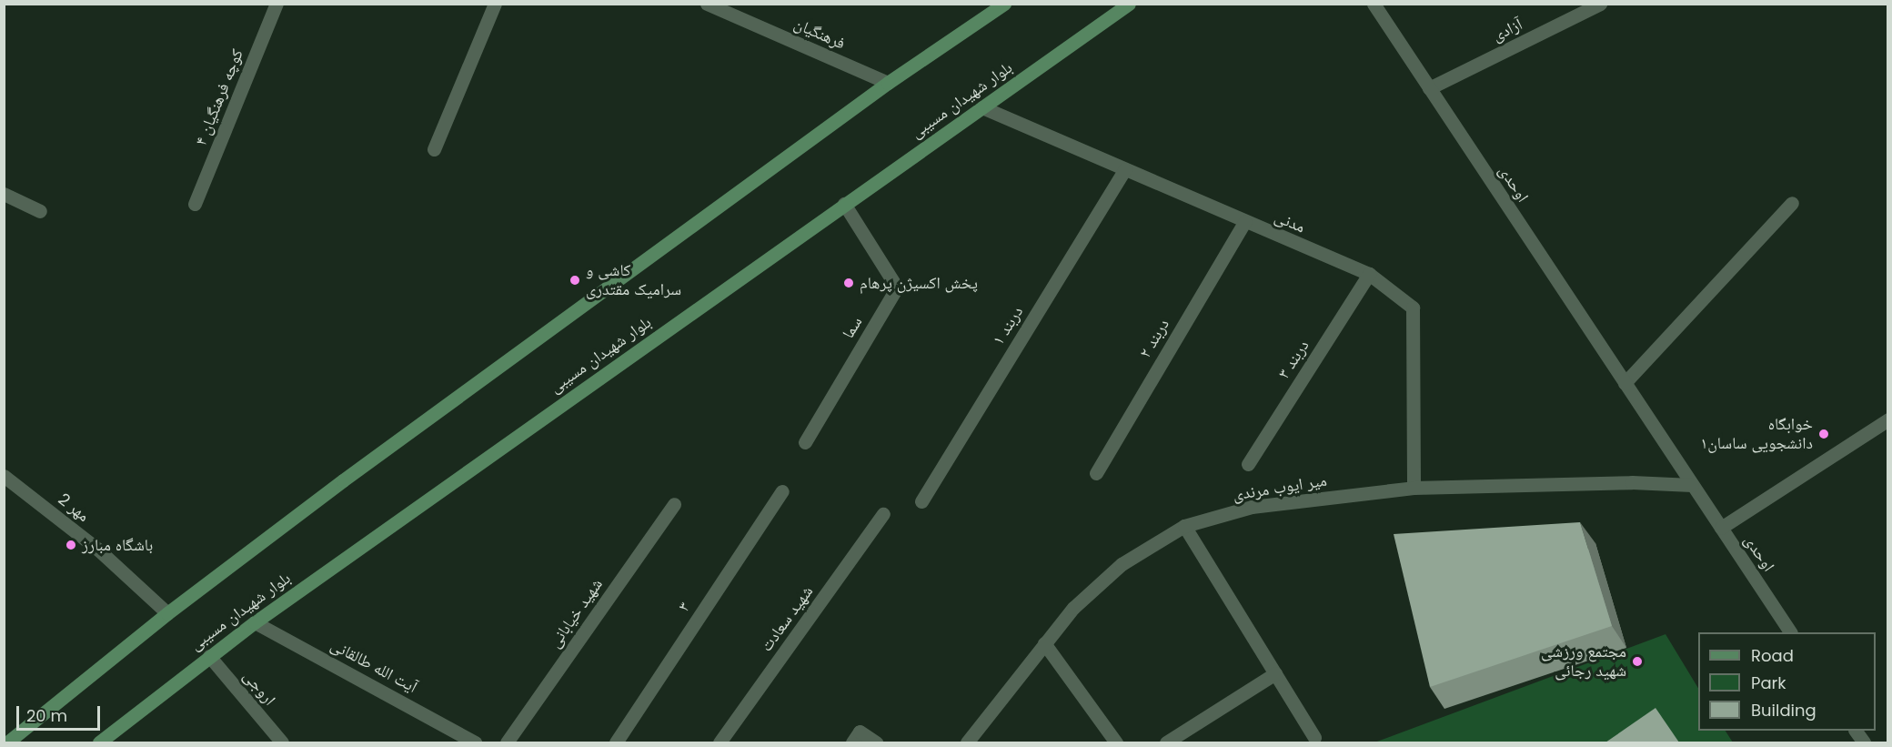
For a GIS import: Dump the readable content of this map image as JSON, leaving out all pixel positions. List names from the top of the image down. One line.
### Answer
{"streets":{"main road":["بلوار شهیدان مسیبی"],"street":["آزادی","فرهنگیان","کوچه فرهنگیان ۴","اوحدی","مدنی","دربند ۱","سما","دربند ۲","دربند ۳","میر ایوب مرندی","مهر 2","۳","شهید خیابانی","شهید سعادت","آیت الله طالقانی","اروجی"]},"crossings":[["آزادی","اوحدی"],["بلوار شهیدان مسیبی","مدنی"],["بلوار شهیدان مسیبی","سما"],["بلوار شهیدان مسیبی","آیت الله طالقانی"],["بلوار شهیدان مسیبی","اروجی"],["اوحدی","میر ایوب مرندی"],["مدنی","دربند ۱"],["مدنی","دربند ۲"],["مدنی","دربند ۳"],["مدنی","میر ایوب مرندی"]],"places":["کاشی و سرامیک مقتدری","پخش اکسیژن پرهام","خوابگاه دانشجویی ساسان۱","باشگاه مبارز","مجتمع ورزشی شهید رجائی"],"legend":["Road","Park","Building"],"scale_bar":"20 m"}
